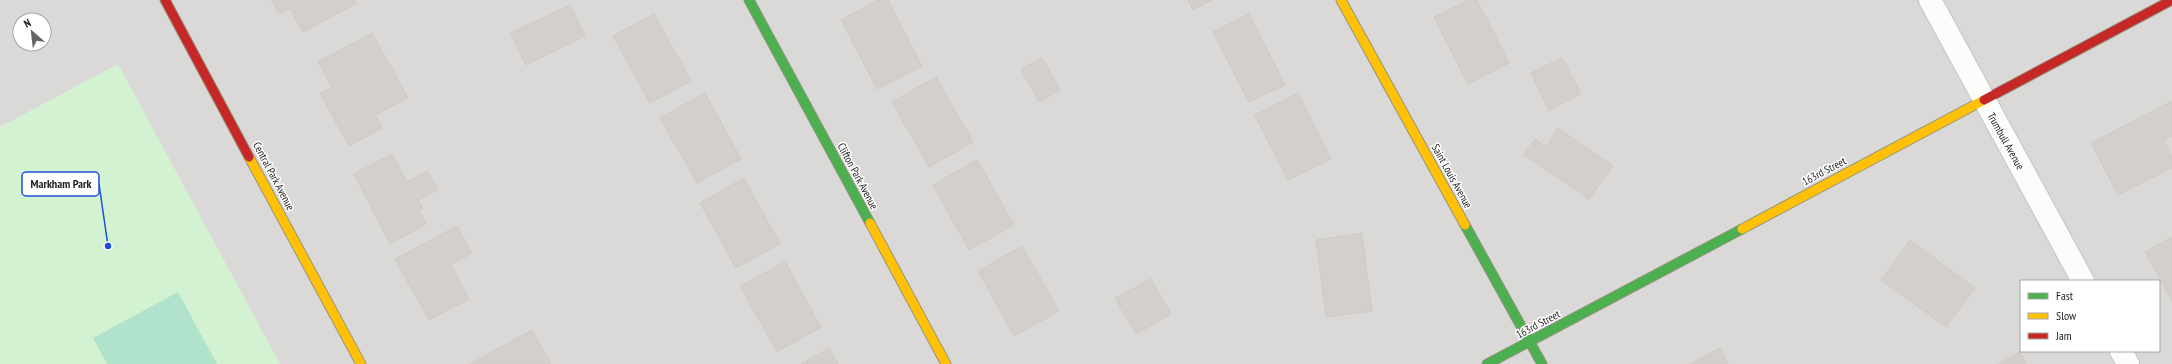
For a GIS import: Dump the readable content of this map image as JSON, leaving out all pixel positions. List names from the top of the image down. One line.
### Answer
{"streets":{"street":["Trumbull Avenue","163rd Street","Central Park Avenue","Clifton Park Avenue","Saint Louis Avenue"]},"crossings":[["Trumbull Avenue","163rd Street"],["163rd Street","Saint Louis Avenue"]],"places":["Markham Park"],"legend":["Fast","Slow","Jam"],"north":"top left"}
